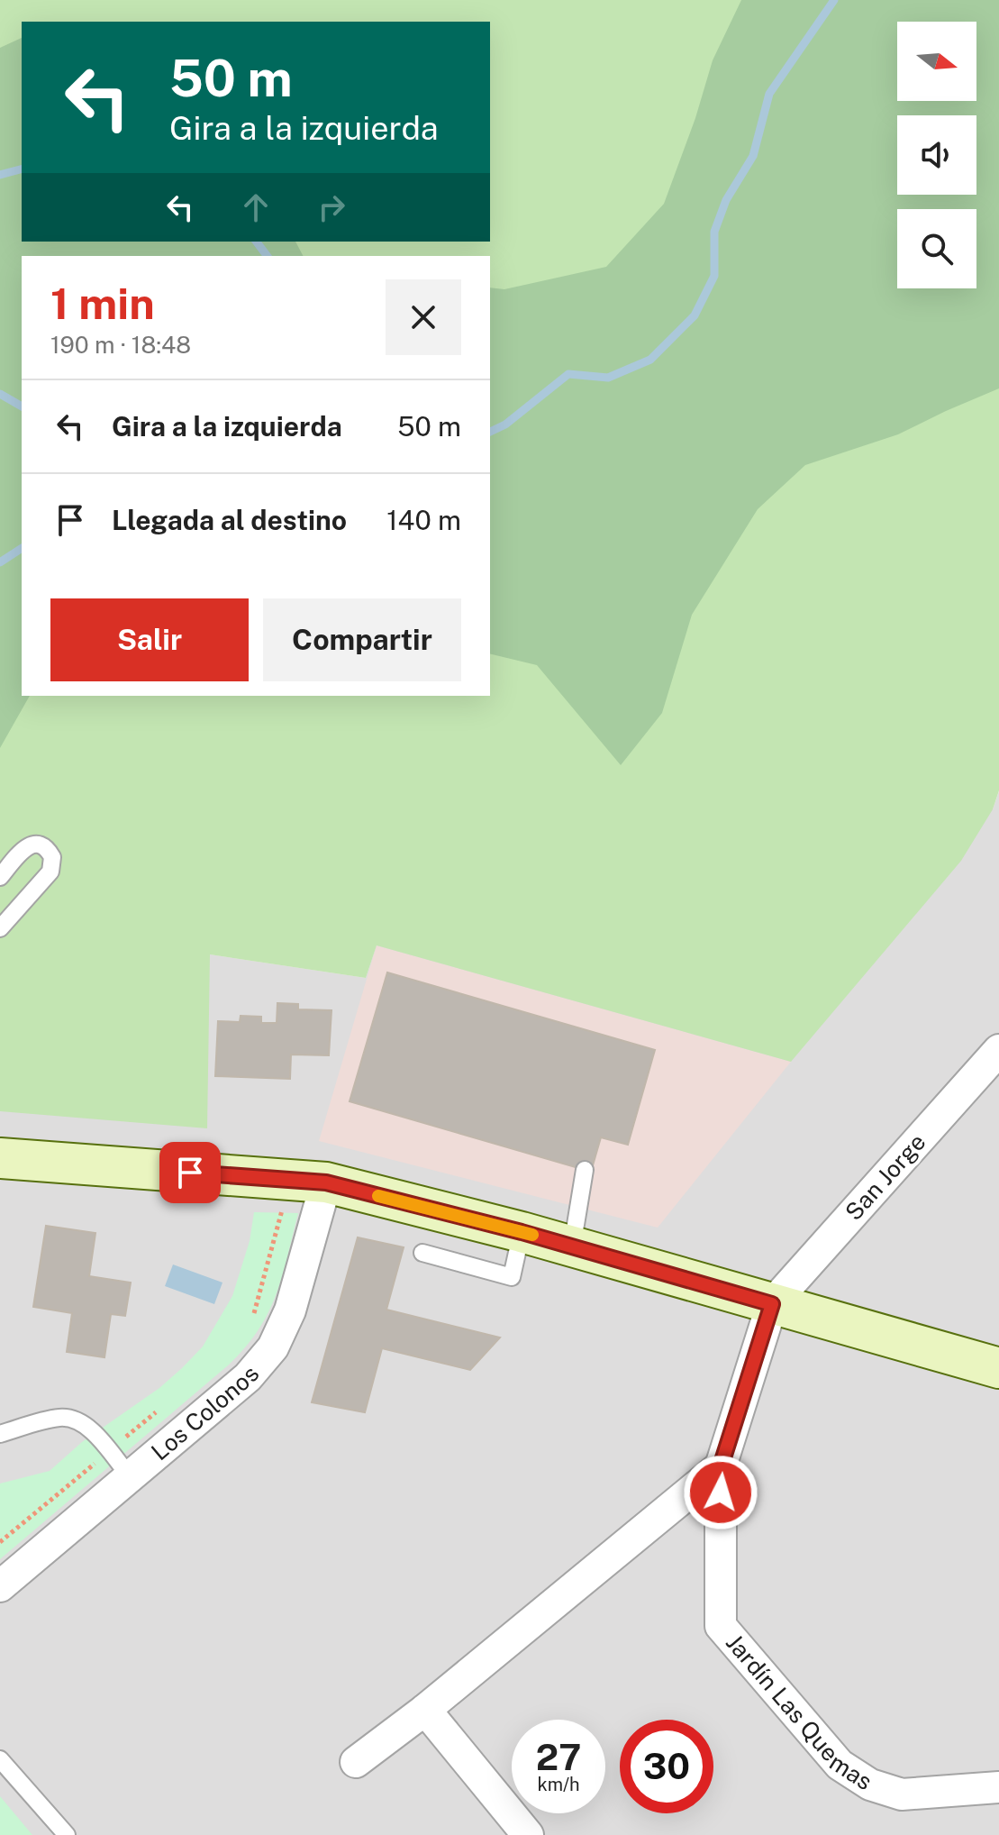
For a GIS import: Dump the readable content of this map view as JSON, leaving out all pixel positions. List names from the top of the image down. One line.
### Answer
{"streets":{"street":["San Jorge","Los Colonos","Jardín Las Quemas"]},"crossings":[["San Jorge","Jardín Las Quemas"]],"north":"right","page":{"turn":["50 m","Gira a la izquierda"],"heading":["1 min","190 m · 18:48"],"list":[{"name":"Gira a la izquierda","value":"50 m"},{"name":"Llegada al destino","value":"140 m"}],"buttons":["Salir","Compartir"],"speed":"27 km/h","limit":"30"}}
